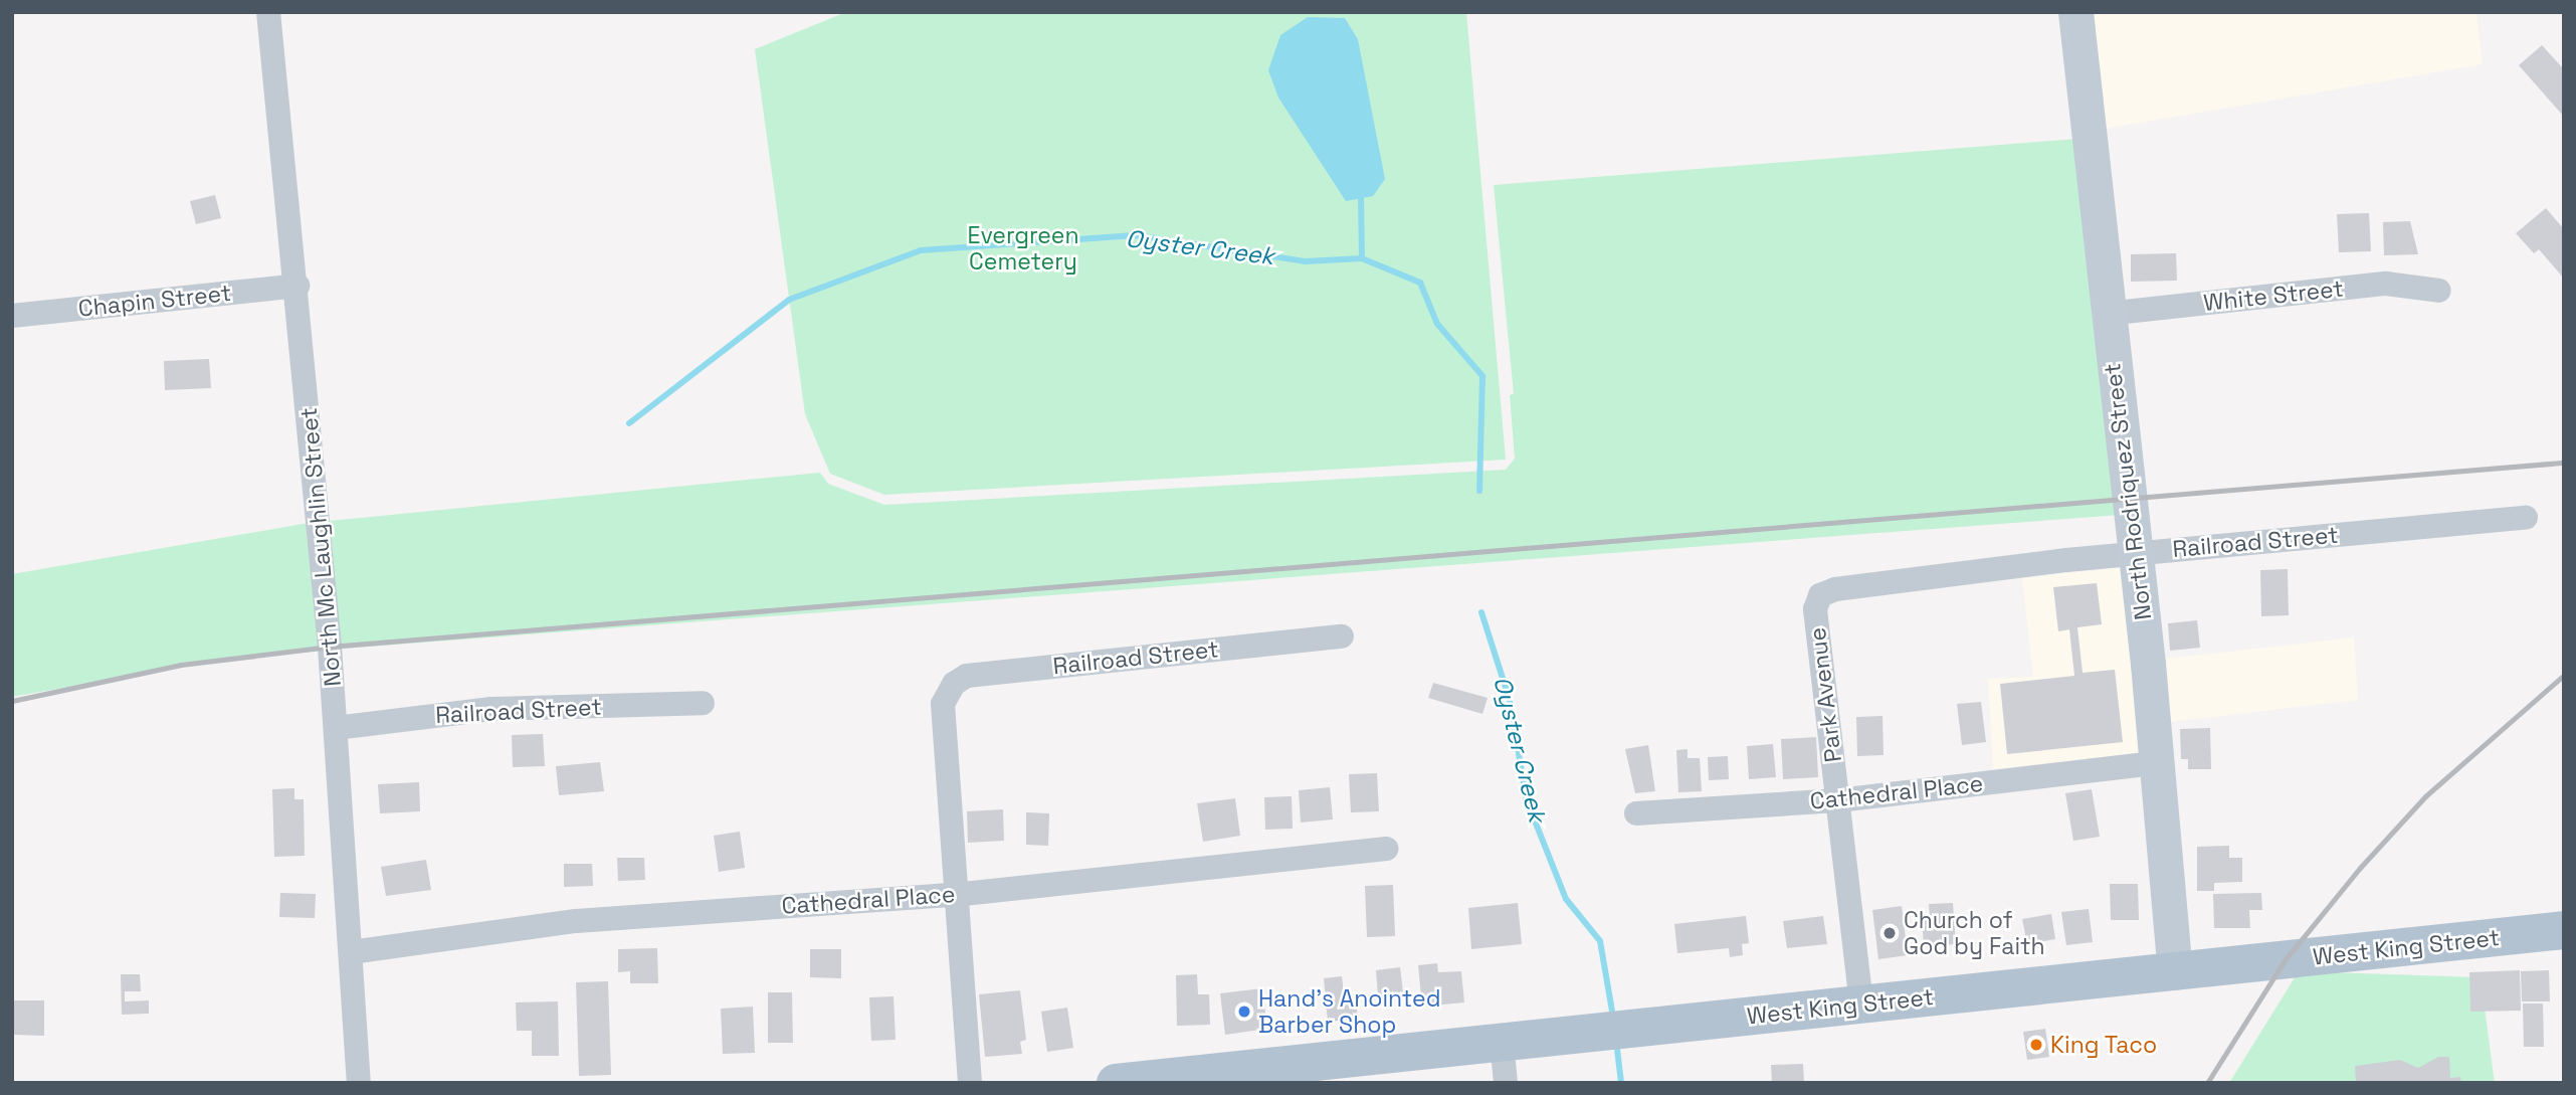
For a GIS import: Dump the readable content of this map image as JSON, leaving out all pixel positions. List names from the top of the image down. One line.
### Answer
{"streets":{"main road":["West King Street"],"street":["White Street","Chapin Street","North Rodriquez Street","Railroad Street","North Mc Laughlin Street","Park Avenue","Cathedral Place"]},"crossings":[["White Street","North Rodriquez Street"],["Chapin Street","North Mc Laughlin Street"],["North Rodriquez Street","Railroad Street"],["North Rodriquez Street","Cathedral Place"],["North Rodriquez Street","West King Street"],["Railroad Street","North Mc Laughlin Street"],["Railroad Street","Park Avenue"],["Railroad Street","Cathedral Place"],["North Mc Laughlin Street","Cathedral Place"],["Park Avenue","Cathedral Place"],["Park Avenue","West King Street"]],"water":["Oyster Creek"],"parks":["Evergreen Cemetery"],"places":["Church of God by Faith","Hand's Anointed Barber Shop","King Taco"]}
